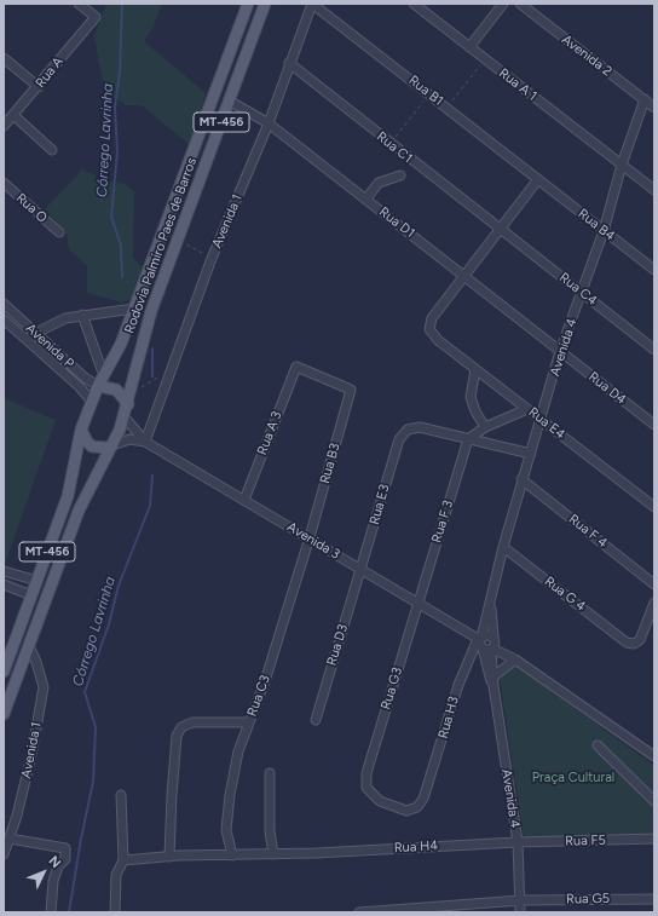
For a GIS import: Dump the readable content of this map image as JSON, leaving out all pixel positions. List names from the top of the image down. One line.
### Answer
{"streets":{"main road":["MT-456","Rodovia Palmiro Paes de Barros"],"street":["Avenida 2","Rua A","Rua A 1","Rua B1","Rua C1","Rua O","Avenida 1","Rua D1","Rua B4","Rua C4","Avenida P","Avenida 4","Rua D4","Rua E4","Rua A 3","Rua B3","Rua E3","Rua F 3","Rua F 4","Avenida 3","Rua G 4","Rua D3","Rua G3","Rua C3","Rua H3","Rua F5","Rua H4","Rua G5"]},"crossings":[["Avenida 2","Avenida 4"],["Rua A 1","Avenida 4"],["Rua B1","Avenida 1"],["Rua B1","Rua B4"],["Rua C1","Avenida 1"],["Rua C1","Rua C4"],["Avenida 1","Rua D1"],["Avenida 1","Rodovia Palmiro Paes de Barros"],["Avenida 1","Avenida 3"],["Rua D1","Rodovia Palmiro Paes de Barros"],["Rua D1","Avenida 4"],["Rua D1","Rua D4"],["Rua D1","Rua E4"],["Rua B4","Avenida 4"],["Rodovia Palmiro Paes de Barros","Avenida P"],["Rua C4","Avenida 4"],["Avenida 4","Rua D4"],["Avenida 4","Rua E4"],["Avenida 4","Rua F 4"],["Avenida 4","Avenida 3"],["Avenida 4","Rua G 4"],["Avenida 4","Rua H3"],["Avenida 4","Rua F5"],["Avenida 4","Rua H4"],["Avenida 4","Rua G5"],["Rua A 3","Rua B3"],["Rua A 3","Avenida 3"],["Rua B3","Avenida 3"],["Rua B3","Rua C3"],["Rua E3","Rua F 3"],["Rua E3","Avenida 3"],["Rua E3","Rua D3"],["Rua F 3","Avenida 3"],["Rua F 3","Rua G3"],["Avenida 3","Rua D3"],["Avenida 3","Rua G3"],["Avenida 3","Rua C3"],["Avenida 3","Rua H3"],["Rua G3","Rua H3"],["Rua C3","Rua H4"],["Rua F5","Rua H4"]],"water":["Córrego Lavrinha"],"parks":["Praça Cultural"],"north":"top right"}
